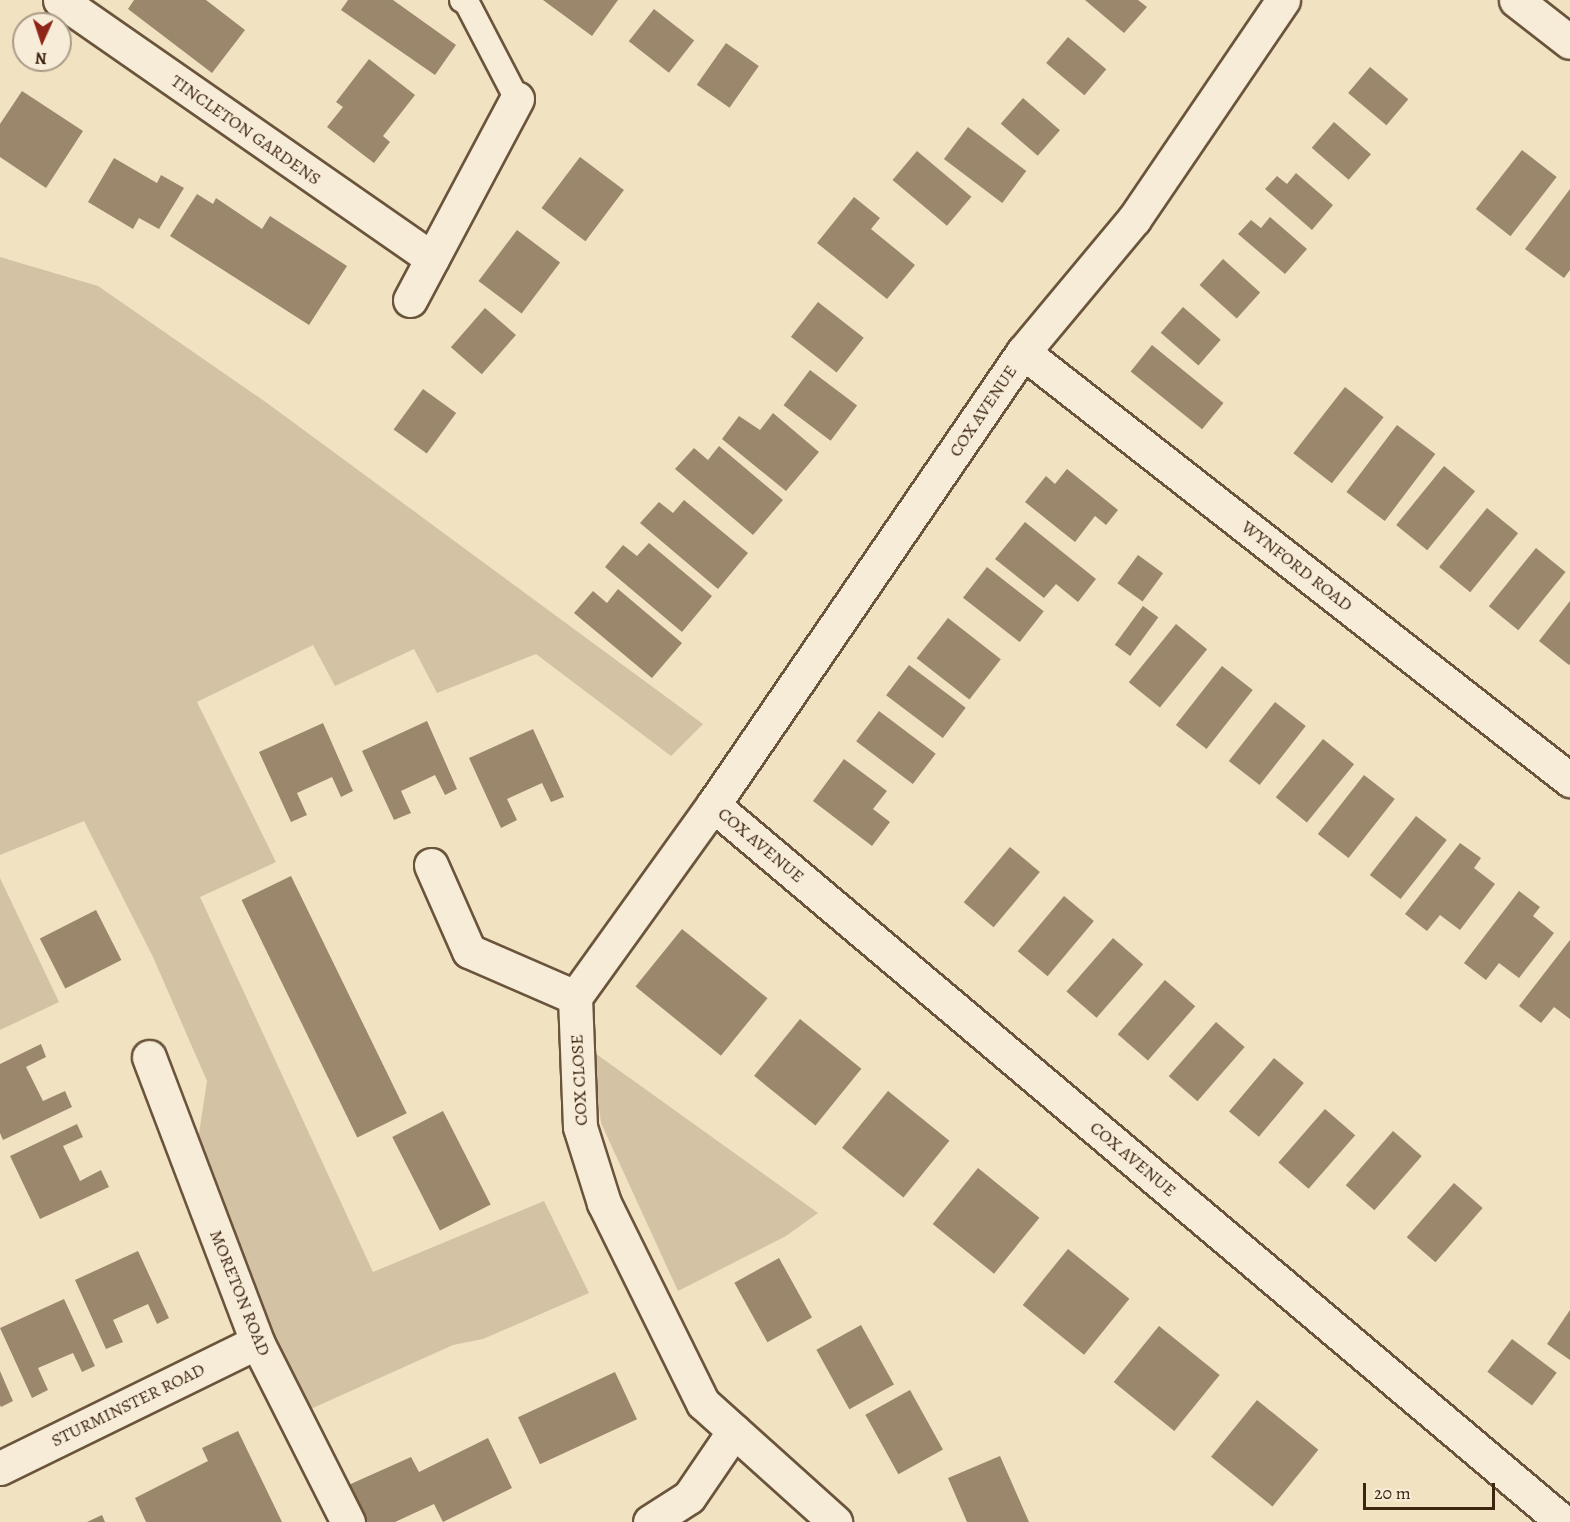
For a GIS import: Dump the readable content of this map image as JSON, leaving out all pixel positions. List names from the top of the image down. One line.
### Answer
{"streets":{"street":["TINCLETON GARDENS","COX AVENUE","WYNFORD ROAD","COX CLOSE","MORETON ROAD","STURMINSTER ROAD"]},"crossings":[["COX AVENUE","WYNFORD ROAD"],["MORETON ROAD","STURMINSTER ROAD"]],"scale_bar":"20 m","north":"bottom"}
